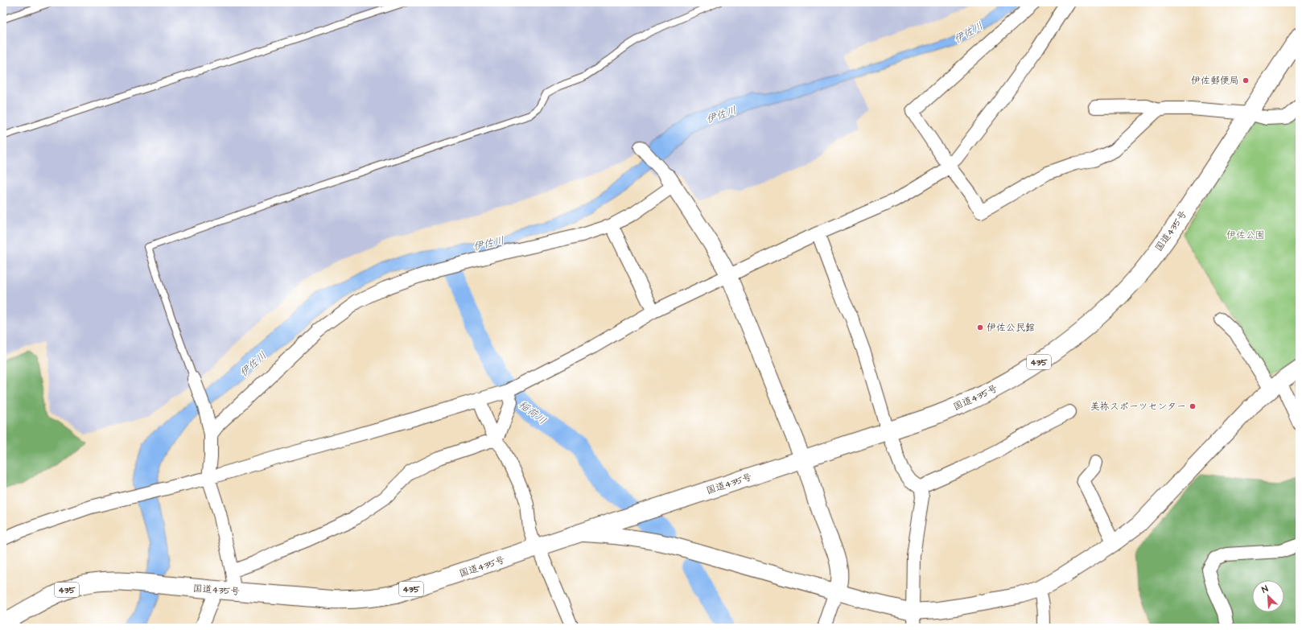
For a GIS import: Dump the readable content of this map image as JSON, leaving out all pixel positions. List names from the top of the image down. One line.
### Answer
{"streets":{"highway":["国道435号","435"]},"water":["伊佐川","稲荷川"],"parks":["伊佐公園"],"places":["伊佐郵便局","伊佐公民館","美祢スポーツセンター"],"north":"top left"}
